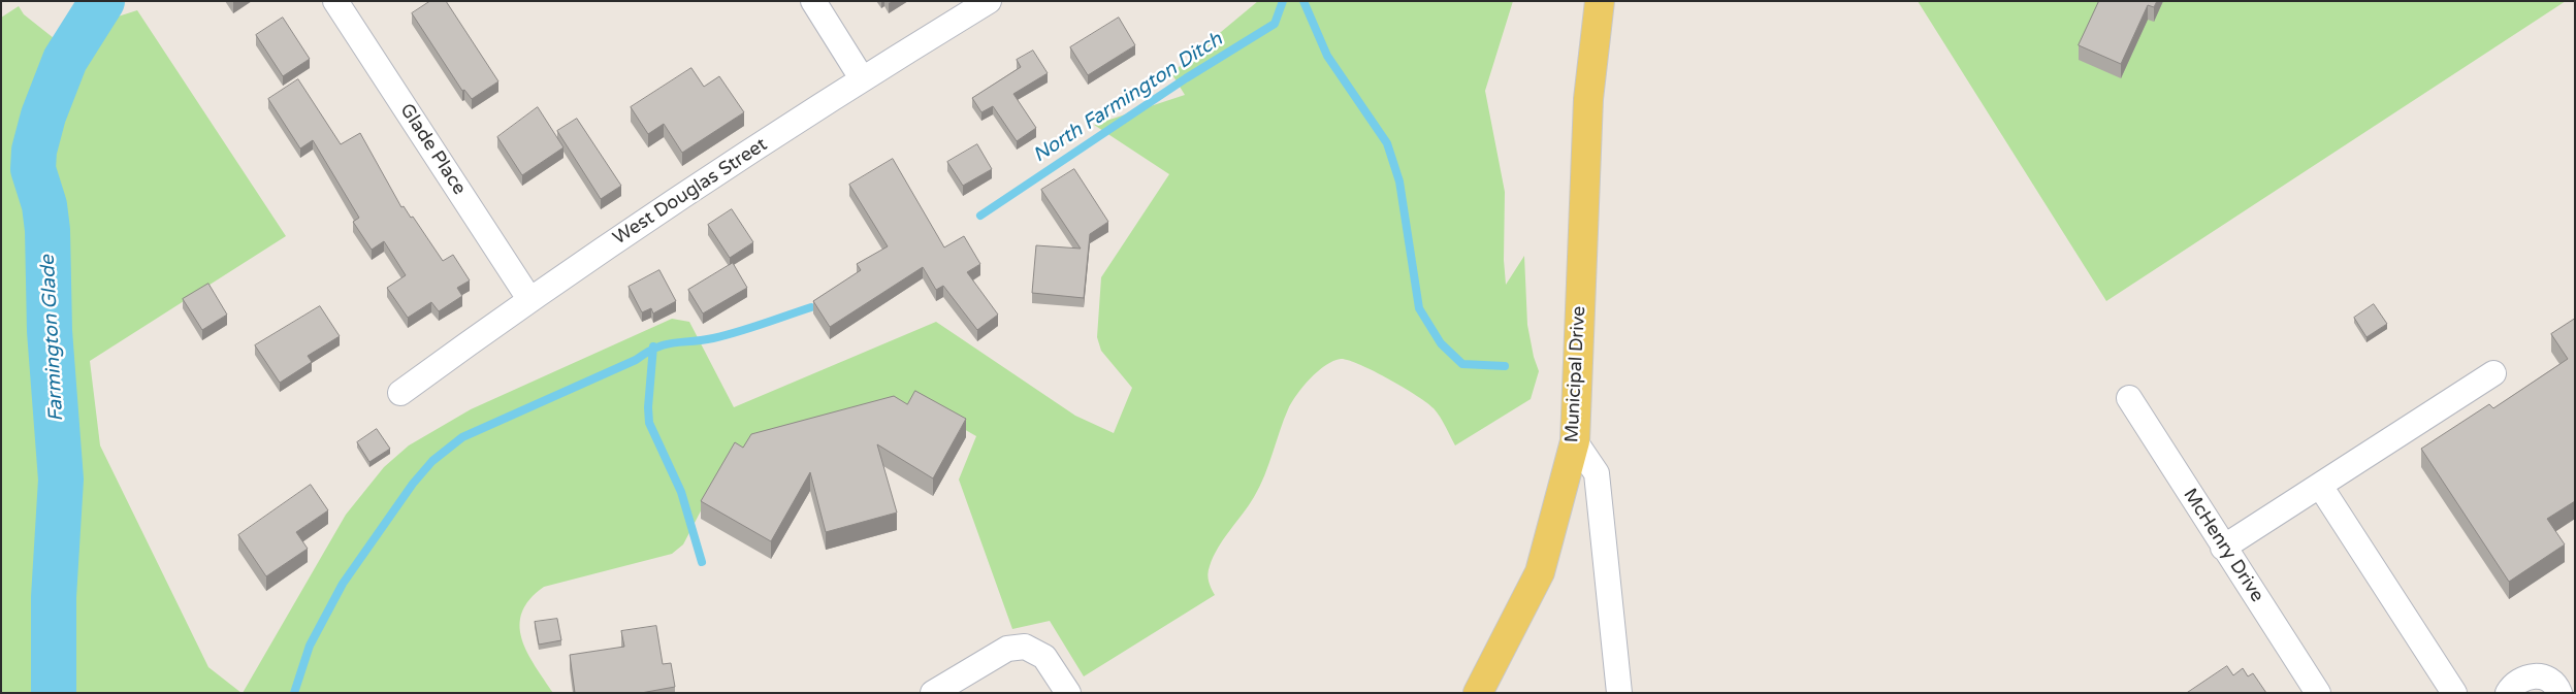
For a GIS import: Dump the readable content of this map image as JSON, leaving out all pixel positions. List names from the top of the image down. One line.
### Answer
{"streets":{"main road":["Municipal Drive"],"street":["Glade Place","West Douglas Street","McHenry Drive"]},"crossings":[["Glade Place","West Douglas Street"]],"water":["North Farmington Ditch","Farmington Glade"]}
